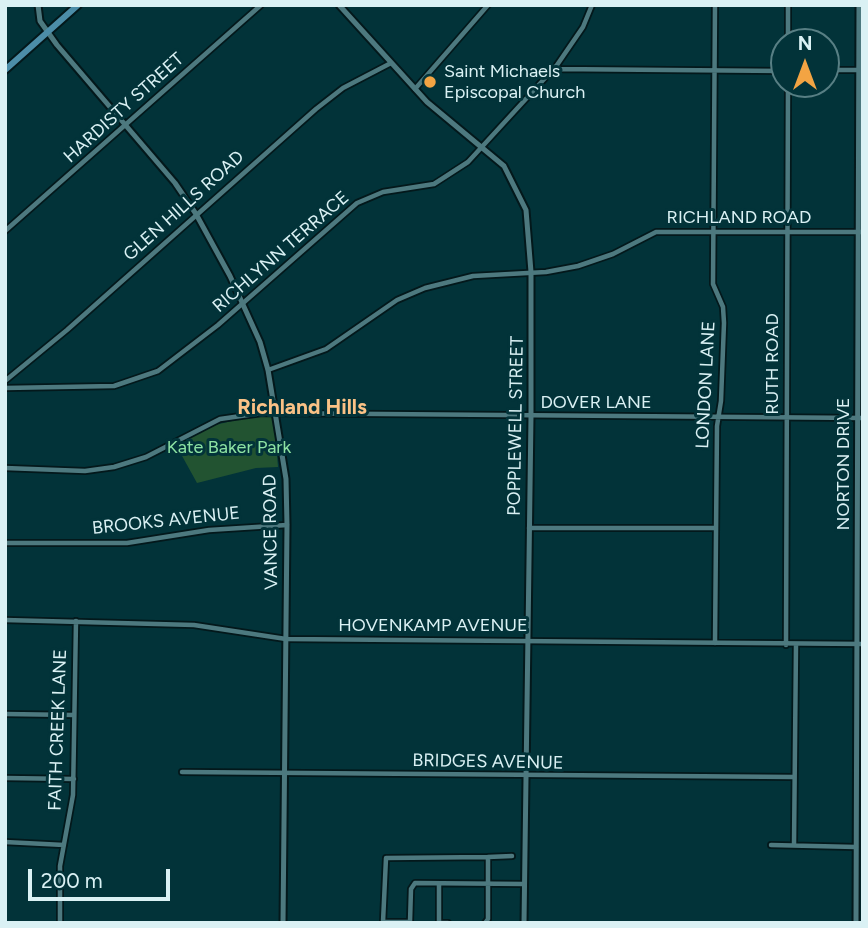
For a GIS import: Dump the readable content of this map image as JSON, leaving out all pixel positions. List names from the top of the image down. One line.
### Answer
{"streets":{"street":["HARDISTY STREET","GLEN HILLS ROAD","RICHLAND ROAD","RICHLYNN TERRACE","RUTH ROAD","LONDON LANE","DOVER LANE","POPPLEWELL STREET","NORTON DRIVE","BROOKS AVENUE","VANCE ROAD","HOVENKAMP AVENUE","FAITH CREEK LANE","BRIDGES AVENUE"]},"crossings":[["HARDISTY STREET","VANCE ROAD"],["GLEN HILLS ROAD","POPPLEWELL STREET"],["GLEN HILLS ROAD","VANCE ROAD"],["RICHLAND ROAD","RUTH ROAD"],["RICHLAND ROAD","LONDON LANE"],["RICHLAND ROAD","POPPLEWELL STREET"],["RICHLAND ROAD","NORTON DRIVE"],["RICHLAND ROAD","VANCE ROAD"],["RICHLYNN TERRACE","POPPLEWELL STREET"],["RICHLYNN TERRACE","VANCE ROAD"],["RUTH ROAD","DOVER LANE"],["RUTH ROAD","HOVENKAMP AVENUE"],["LONDON LANE","DOVER LANE"],["LONDON LANE","HOVENKAMP AVENUE"],["DOVER LANE","POPPLEWELL STREET"],["DOVER LANE","NORTON DRIVE"],["DOVER LANE","VANCE ROAD"],["POPPLEWELL STREET","HOVENKAMP AVENUE"],["POPPLEWELL STREET","BRIDGES AVENUE"],["NORTON DRIVE","HOVENKAMP AVENUE"],["BROOKS AVENUE","VANCE ROAD"],["VANCE ROAD","HOVENKAMP AVENUE"],["VANCE ROAD","BRIDGES AVENUE"],["HOVENKAMP AVENUE","FAITH CREEK LANE"]],"districts":["Richland Hills"],"parks":["Kate Baker Park"],"places":["Saint Michaels Episcopal Church"],"scale_bar":"200 m","north":"top"}
